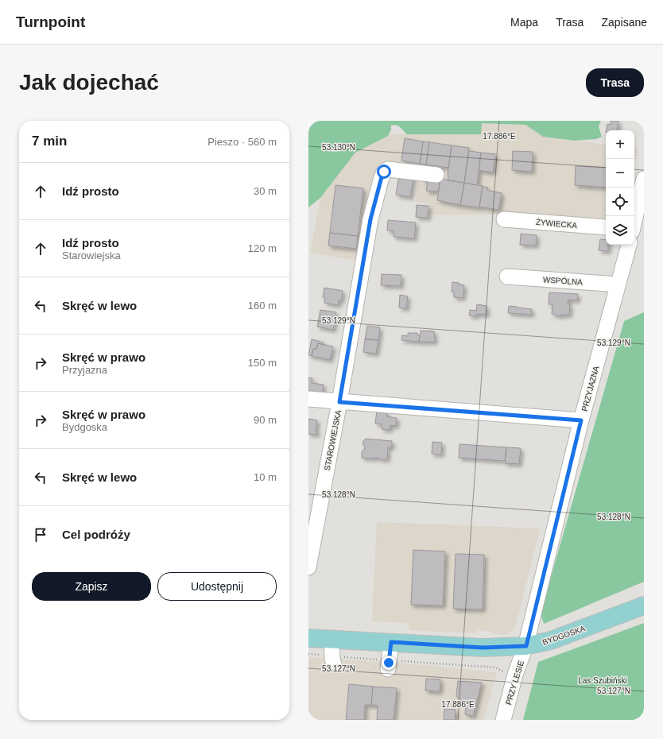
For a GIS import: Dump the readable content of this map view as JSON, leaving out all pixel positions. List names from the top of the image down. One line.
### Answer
{"streets":{"main road":["BYDGOSKA"],"street":["ŻYWIECKA","WSPÓLNA","PRZYJAZNA","STAROWIEJSKA","PRZY LESIE"]},"crossings":[["WSPÓLNA","PRZYJAZNA"],["PRZYJAZNA","BYDGOSKA"],["PRZYJAZNA","PRZY LESIE"],["BYDGOSKA","PRZY LESIE"]],"parks":["Las Szubiński"],"page":{"header":"Turnpoint","nav":["Mapa","Trasa","Zapisane"],"buttons":["Trasa",["Zapisz","Udostępnij"]],"title":"Jak dojechać","heading":["7 min","Pieszo · 560 m"],"map_buttons":["+","−"],"list":[["Idź prosto","30 m"],["Idź prosto","Starowiejska","120 m"],["Skręć w lewo","160 m"],["Skręć w prawo","Przyjazna","150 m"],["Skręć w prawo","Bydgoska","90 m"],["Skręć w lewo","10 m"],"Cel podróży"]},"coordinates":["17.886°E","53.130°N","53.129°N","53.128°N","53.127°N"]}
